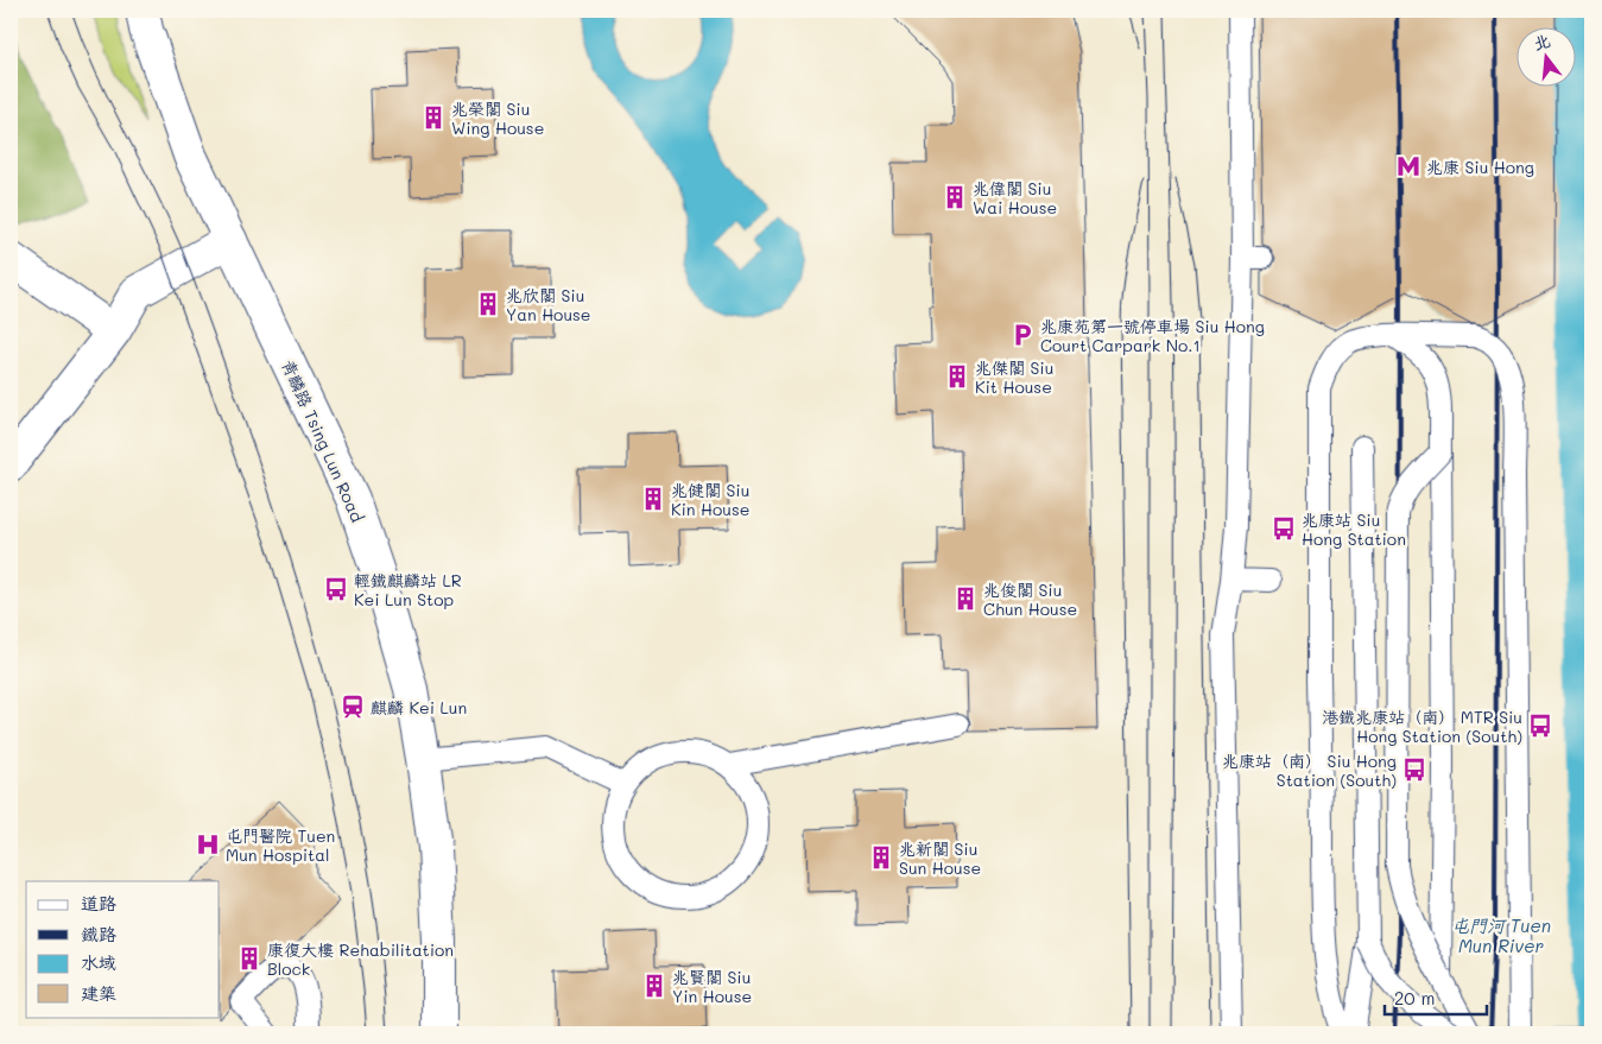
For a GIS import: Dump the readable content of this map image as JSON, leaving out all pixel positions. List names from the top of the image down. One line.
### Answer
{"streets":{"street":["青麟路 Tsing Lun Road"]},"water":["屯門河 Tuen Mun River"],"places":{"building":["兆榮閣 Siu Wing House","兆偉閣 Siu Wai House","兆欣閣 Siu Yan House","兆傑閣 Siu Kit House","兆健閣 Siu Kin House","兆俊閣 Siu Chun House","兆新閣 Siu Sun House","康復大樓 Rehabilitation Block","兆賢閣 Siu Yin House"],"metro station":["兆康 Siu Hong"],"parking":["兆康苑第一號停車場 Siu Hong Court Carpark No.1"],"bus stop":["兆康站 Siu Hong Station","輕鐵麒麟站 LR Kei Lun Stop","港鐵兆康站（南） MTR Siu Hong Station (South)","兆康站（南） Siu Hong Station (South)"],"station":["麒麟 Kei Lun"],"hospital":["屯門醫院 Tuen Mun Hospital"]},"legend":["道路","鐵路","水域","建築"],"scale_bar":"20 m","north":"top"}
